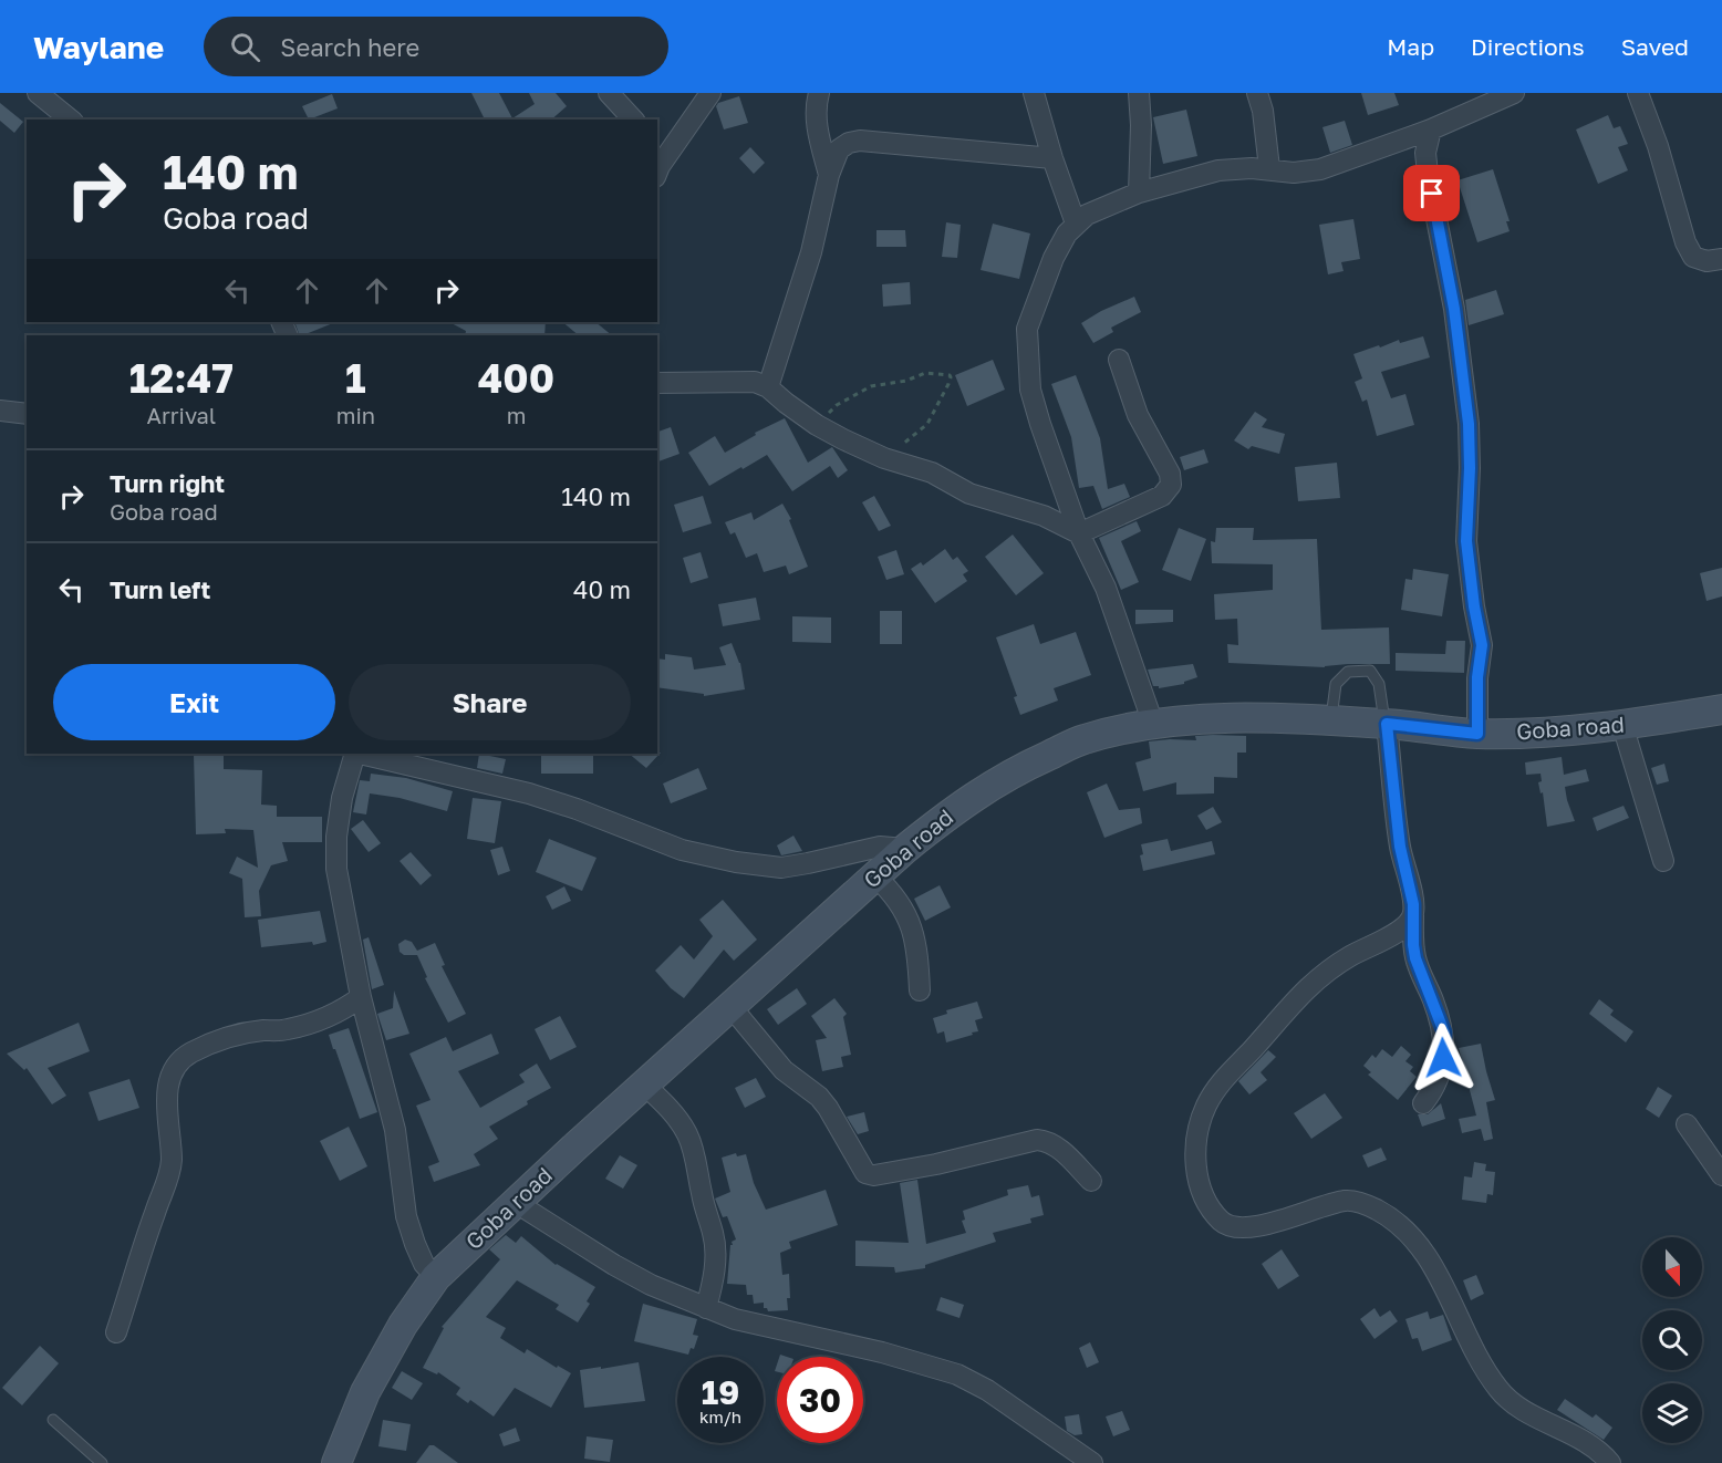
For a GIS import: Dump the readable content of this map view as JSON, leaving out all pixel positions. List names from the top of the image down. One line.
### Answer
{"streets":{"street":["Goba road"]},"north":"bottom","page":{"header":"Waylane","search":"Search here","nav":["Map","Directions","Saved"],"turn":["140 m","Goba road"],"eta":["12:47","Arrival","1","min","400","m"],"list":[{"name":"Turn right","note":"Goba road","value":"140 m"},{"name":"Turn left","value":"40 m"}],"buttons":["Exit","Share"],"speed":"19 km/h","limit":"30"}}
